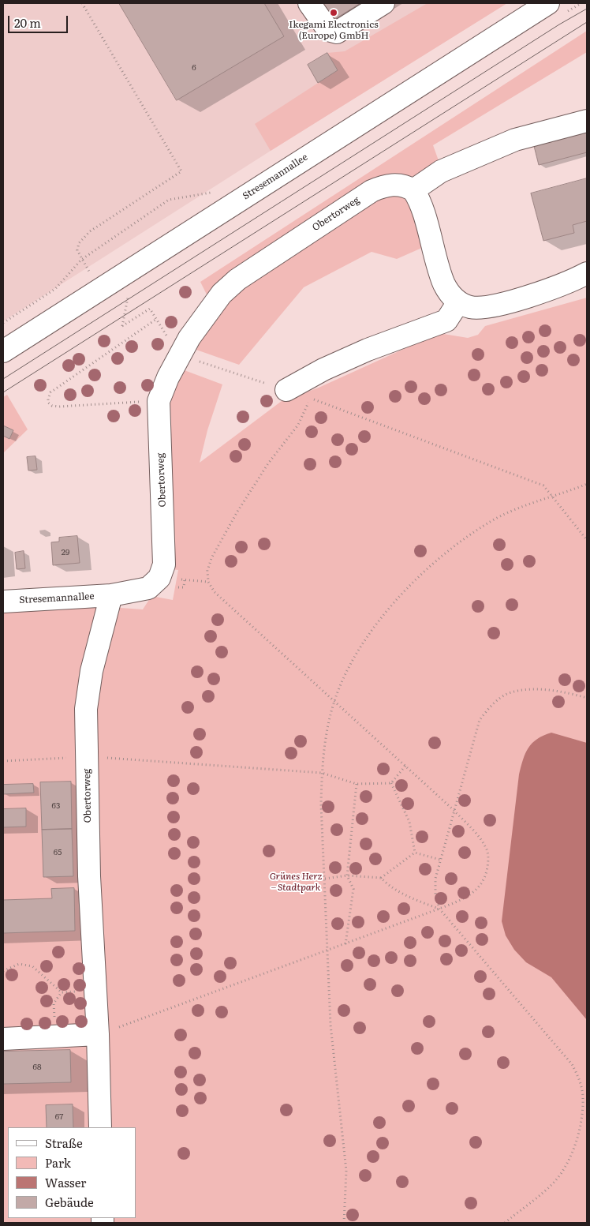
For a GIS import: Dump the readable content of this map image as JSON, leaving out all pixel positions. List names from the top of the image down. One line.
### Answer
{"streets":{"street":["Stresemannallee","Obertorweg"]},"crossings":[["Stresemannallee","Obertorweg"]],"parks":["Grünes Herz – Stadtpark"],"places":["Ikegami Electronics (Europe) GmbH"],"house_numbers":["6","29","63","65","68","67"],"legend":["Straße","Park","Wasser","Gebäude"],"scale_bar":"20 m"}
